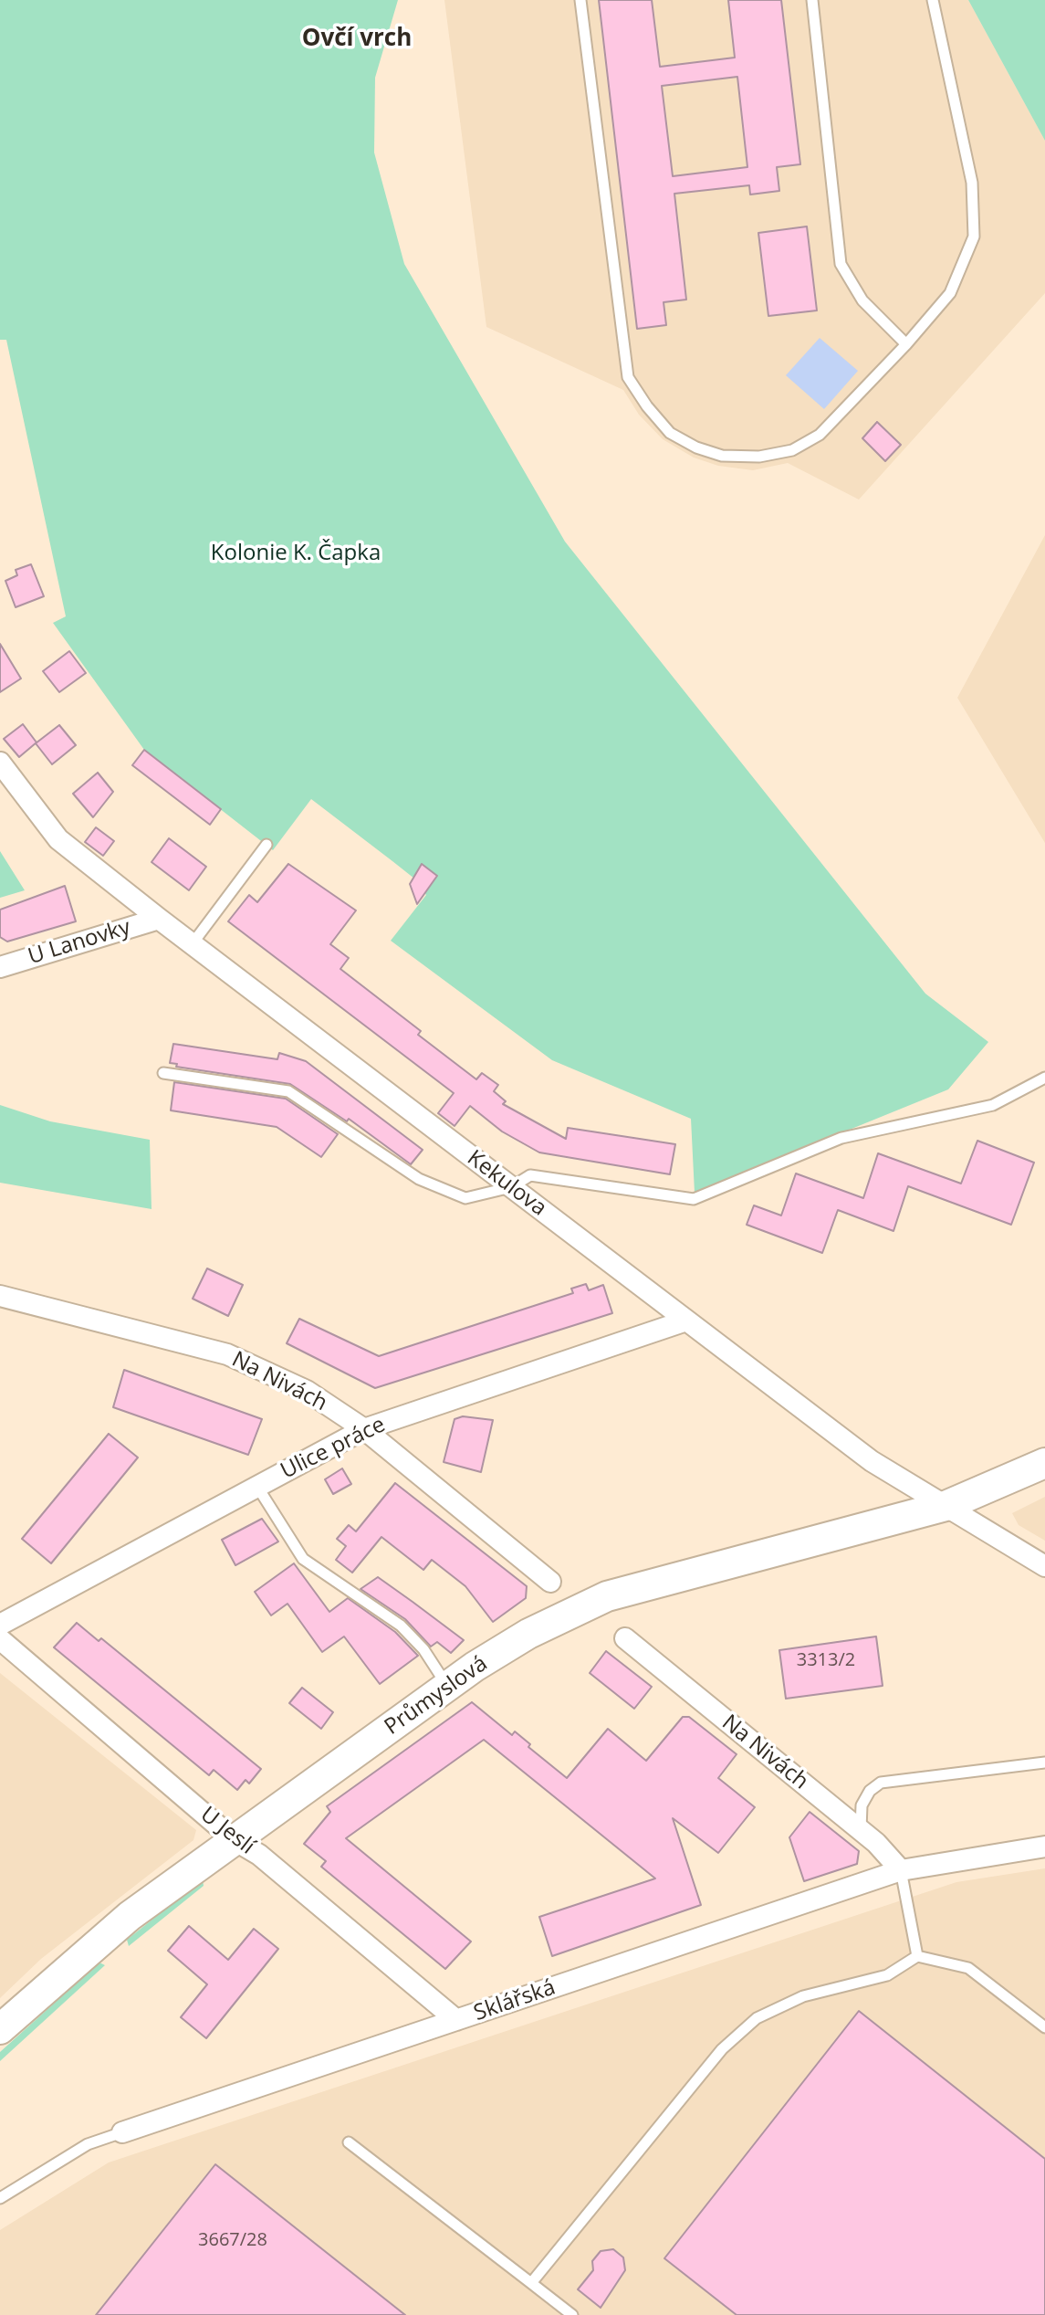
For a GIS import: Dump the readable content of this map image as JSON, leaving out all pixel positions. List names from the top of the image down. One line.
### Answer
{"streets":{"street":["U Lanovky","Kekulova","Na Nivách","Ulice práce","Průmyslová","U Jeslí","Sklářská"]},"crossings":[["U Lanovky","Kekulova"],["Kekulova","Ulice práce"],["Kekulova","Průmyslová"],["Na Nivách","Ulice práce"],["Na Nivách","Sklářská"],["Průmyslová","U Jeslí"],["U Jeslí","Sklářská"]],"districts":["Ovčí vrch"],"parks":["Kolonie K. Čapka"],"house_numbers":["3313/2","3667/28"]}
